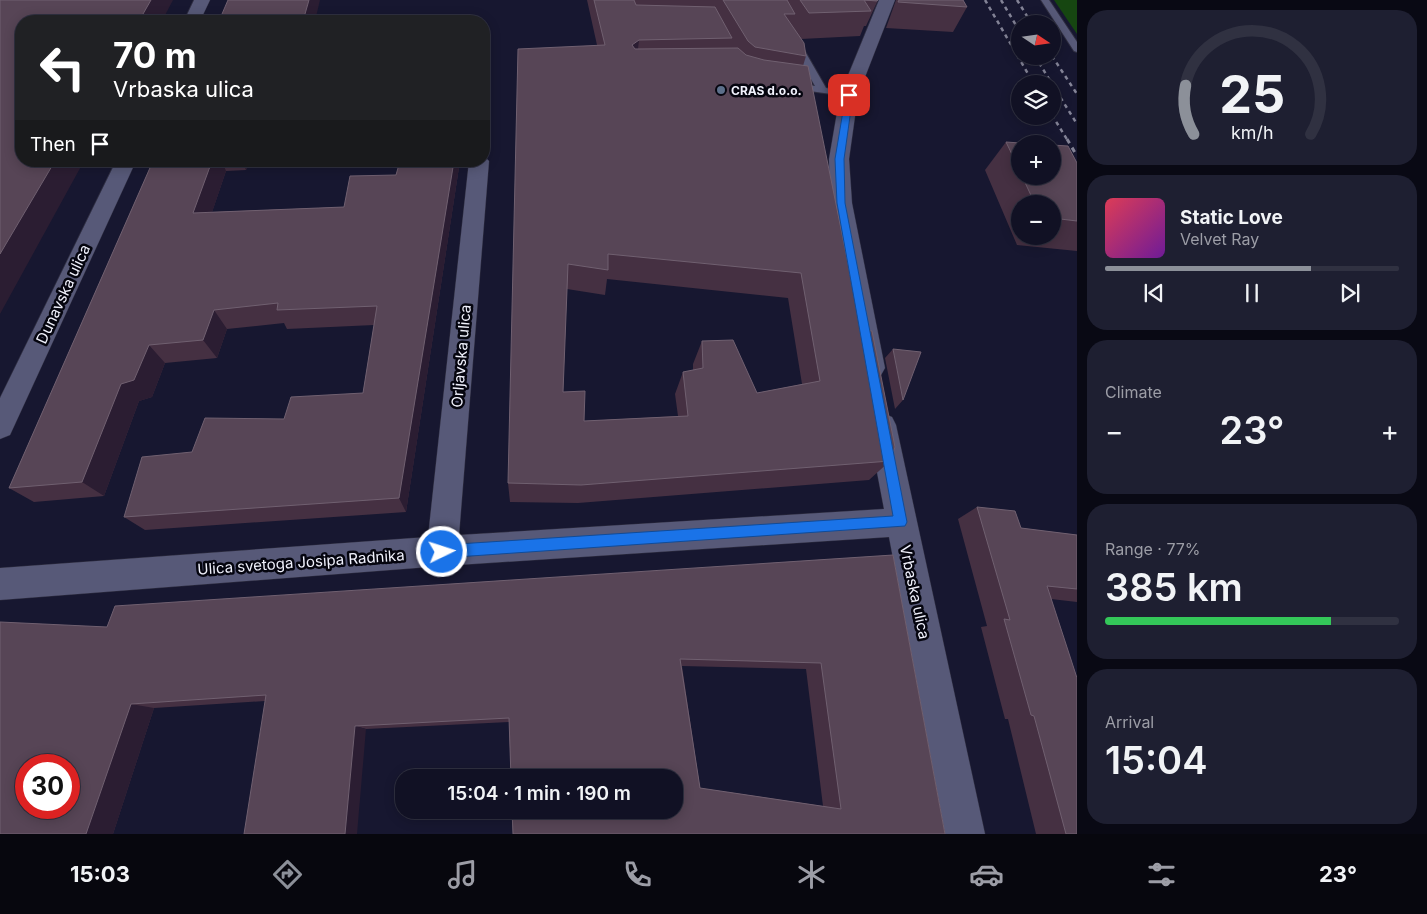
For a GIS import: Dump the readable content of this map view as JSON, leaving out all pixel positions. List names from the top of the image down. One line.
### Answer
{"streets":{"street":["Dunavska ulica","Orljavska ulica","Ulica svetoga Josipa Radnika","Vrbaska ulica"]},"crossings":[["Orljavska ulica","Ulica svetoga Josipa Radnika"],["Ulica svetoga Josipa Radnika","Vrbaska ulica"]],"places":["CRAS d.o.o."],"north":"right","page":{"map_buttons":["+","−"],"turn":["70 m","Vrbaska ulica"],"then":"Then","song":["Static Love","Velvet Ray"],"tile":["Climate",["Range · 77%","385 km"],["Arrival","15:04"]],"heat":["−","23°","+"],"limit":"30","trip":"15:04 · 1 min · 190 m","tabs":["15:03","23°"],"gauge":["25","km/h"]}}
